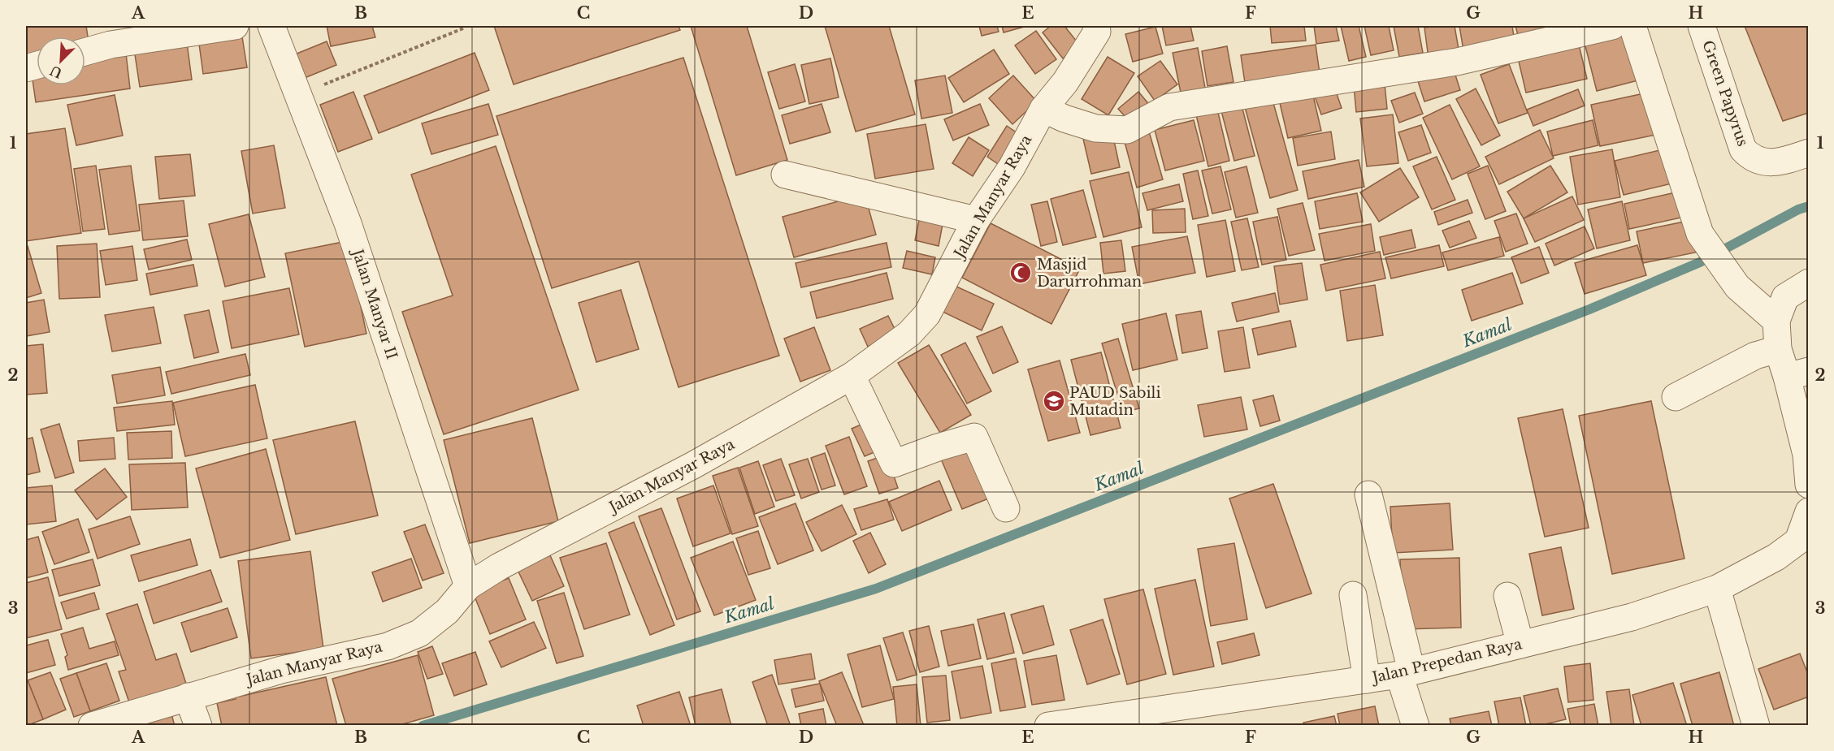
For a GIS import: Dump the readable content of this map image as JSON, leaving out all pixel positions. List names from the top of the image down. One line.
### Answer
{"streets":{"street":["Green Papyrus","Jalan Manyar Raya","Jalan Manyar II","Jalan Prepedan Raya"]},"crossings":[["Jalan Manyar Raya","Jalan Manyar II"]],"water":["Kamal"],"places":{"mosque":["Masjid Darurrohman"],"school or university":["PAUD Sabili Mutadin"]},"north":"bottom left","grid":{"columns":["A","B","C","D","E","F","G","H"],"rows":["1","2","3"]}}
